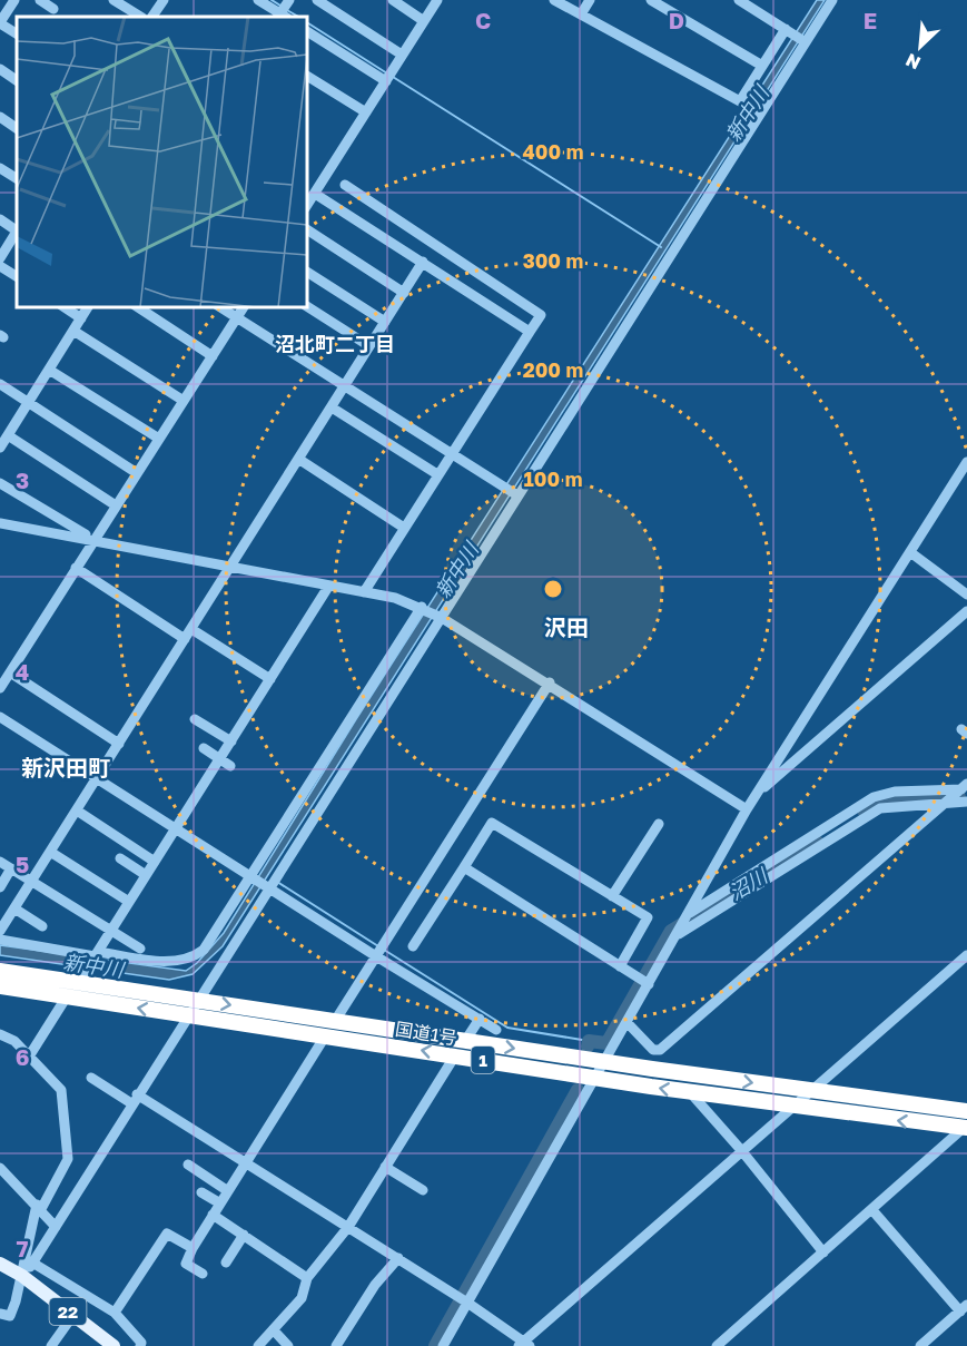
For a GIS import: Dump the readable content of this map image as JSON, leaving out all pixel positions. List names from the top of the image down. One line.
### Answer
{"streets":{"highway":["国道1号","1"],"main road":["22"]},"districts":["沼北町二丁目","沢田","新沢田町"],"water":["新中川","沼川"],"north":"bottom left","grid":{"columns":["C","D","E"],"rows":["3","4","5","6","7"]},"rings":["400 m","300 m","200 m","100 m"]}
